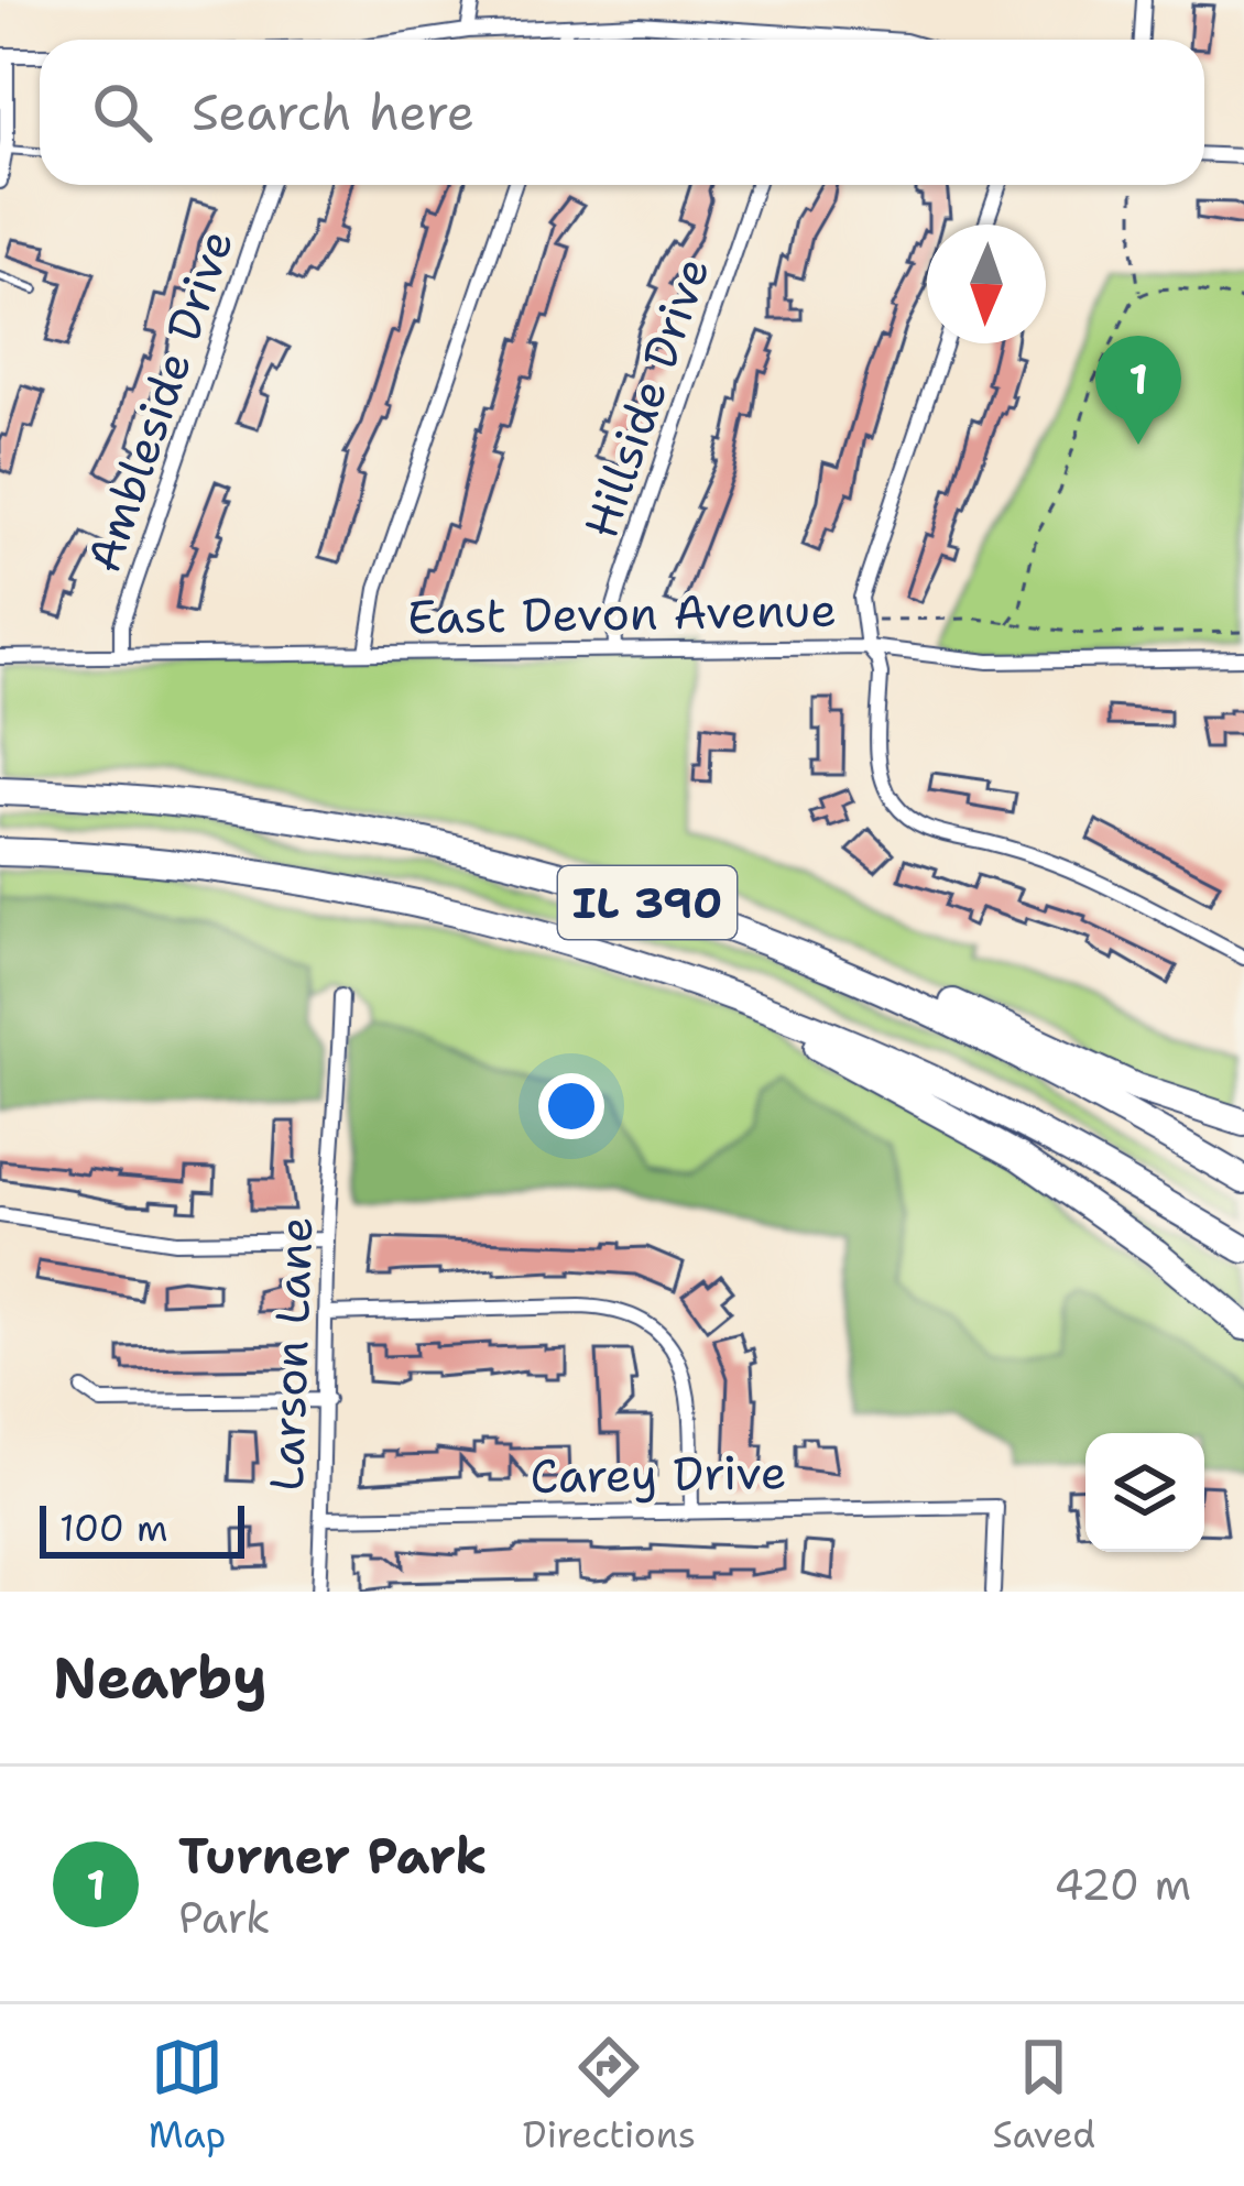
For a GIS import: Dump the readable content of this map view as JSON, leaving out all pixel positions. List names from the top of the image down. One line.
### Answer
{"streets":{"highway":["IL 390"],"street":["Hillside Drive","Ambleside Drive","East Devon Avenue","Larson Lane","Carey Drive"]},"crossings":[["Hillside Drive","East Devon Avenue"],["Ambleside Drive","East Devon Avenue"],["Larson Lane","Carey Drive"]],"scale_bar":"100 m","north":"bottom","page":{"search":"Search here","pins":"1","scale":"100 m","heading":"Nearby","list":[{"mark":"1","name":"Turner Park","note":"Park","value":"420 m"}],"nav":["Map","Directions","Saved"]}}
